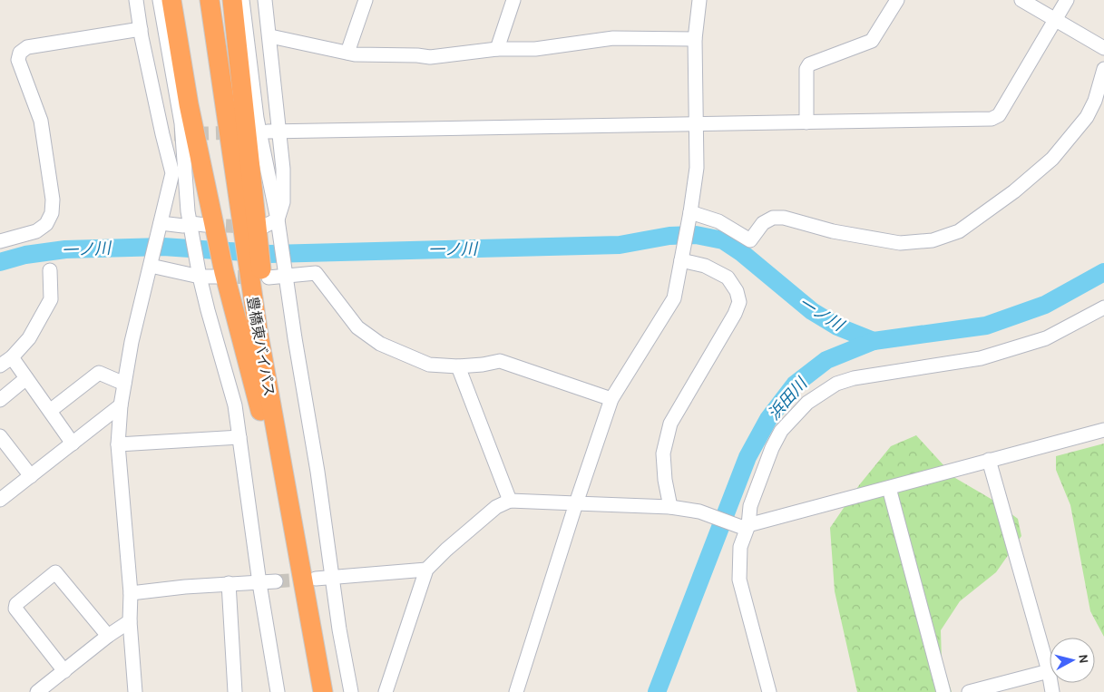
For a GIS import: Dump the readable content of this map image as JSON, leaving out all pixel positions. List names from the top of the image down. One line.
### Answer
{"streets":{"highway":["豊橋東バイパス"]},"water":["一ノ川","浜田川"],"north":"right"}
